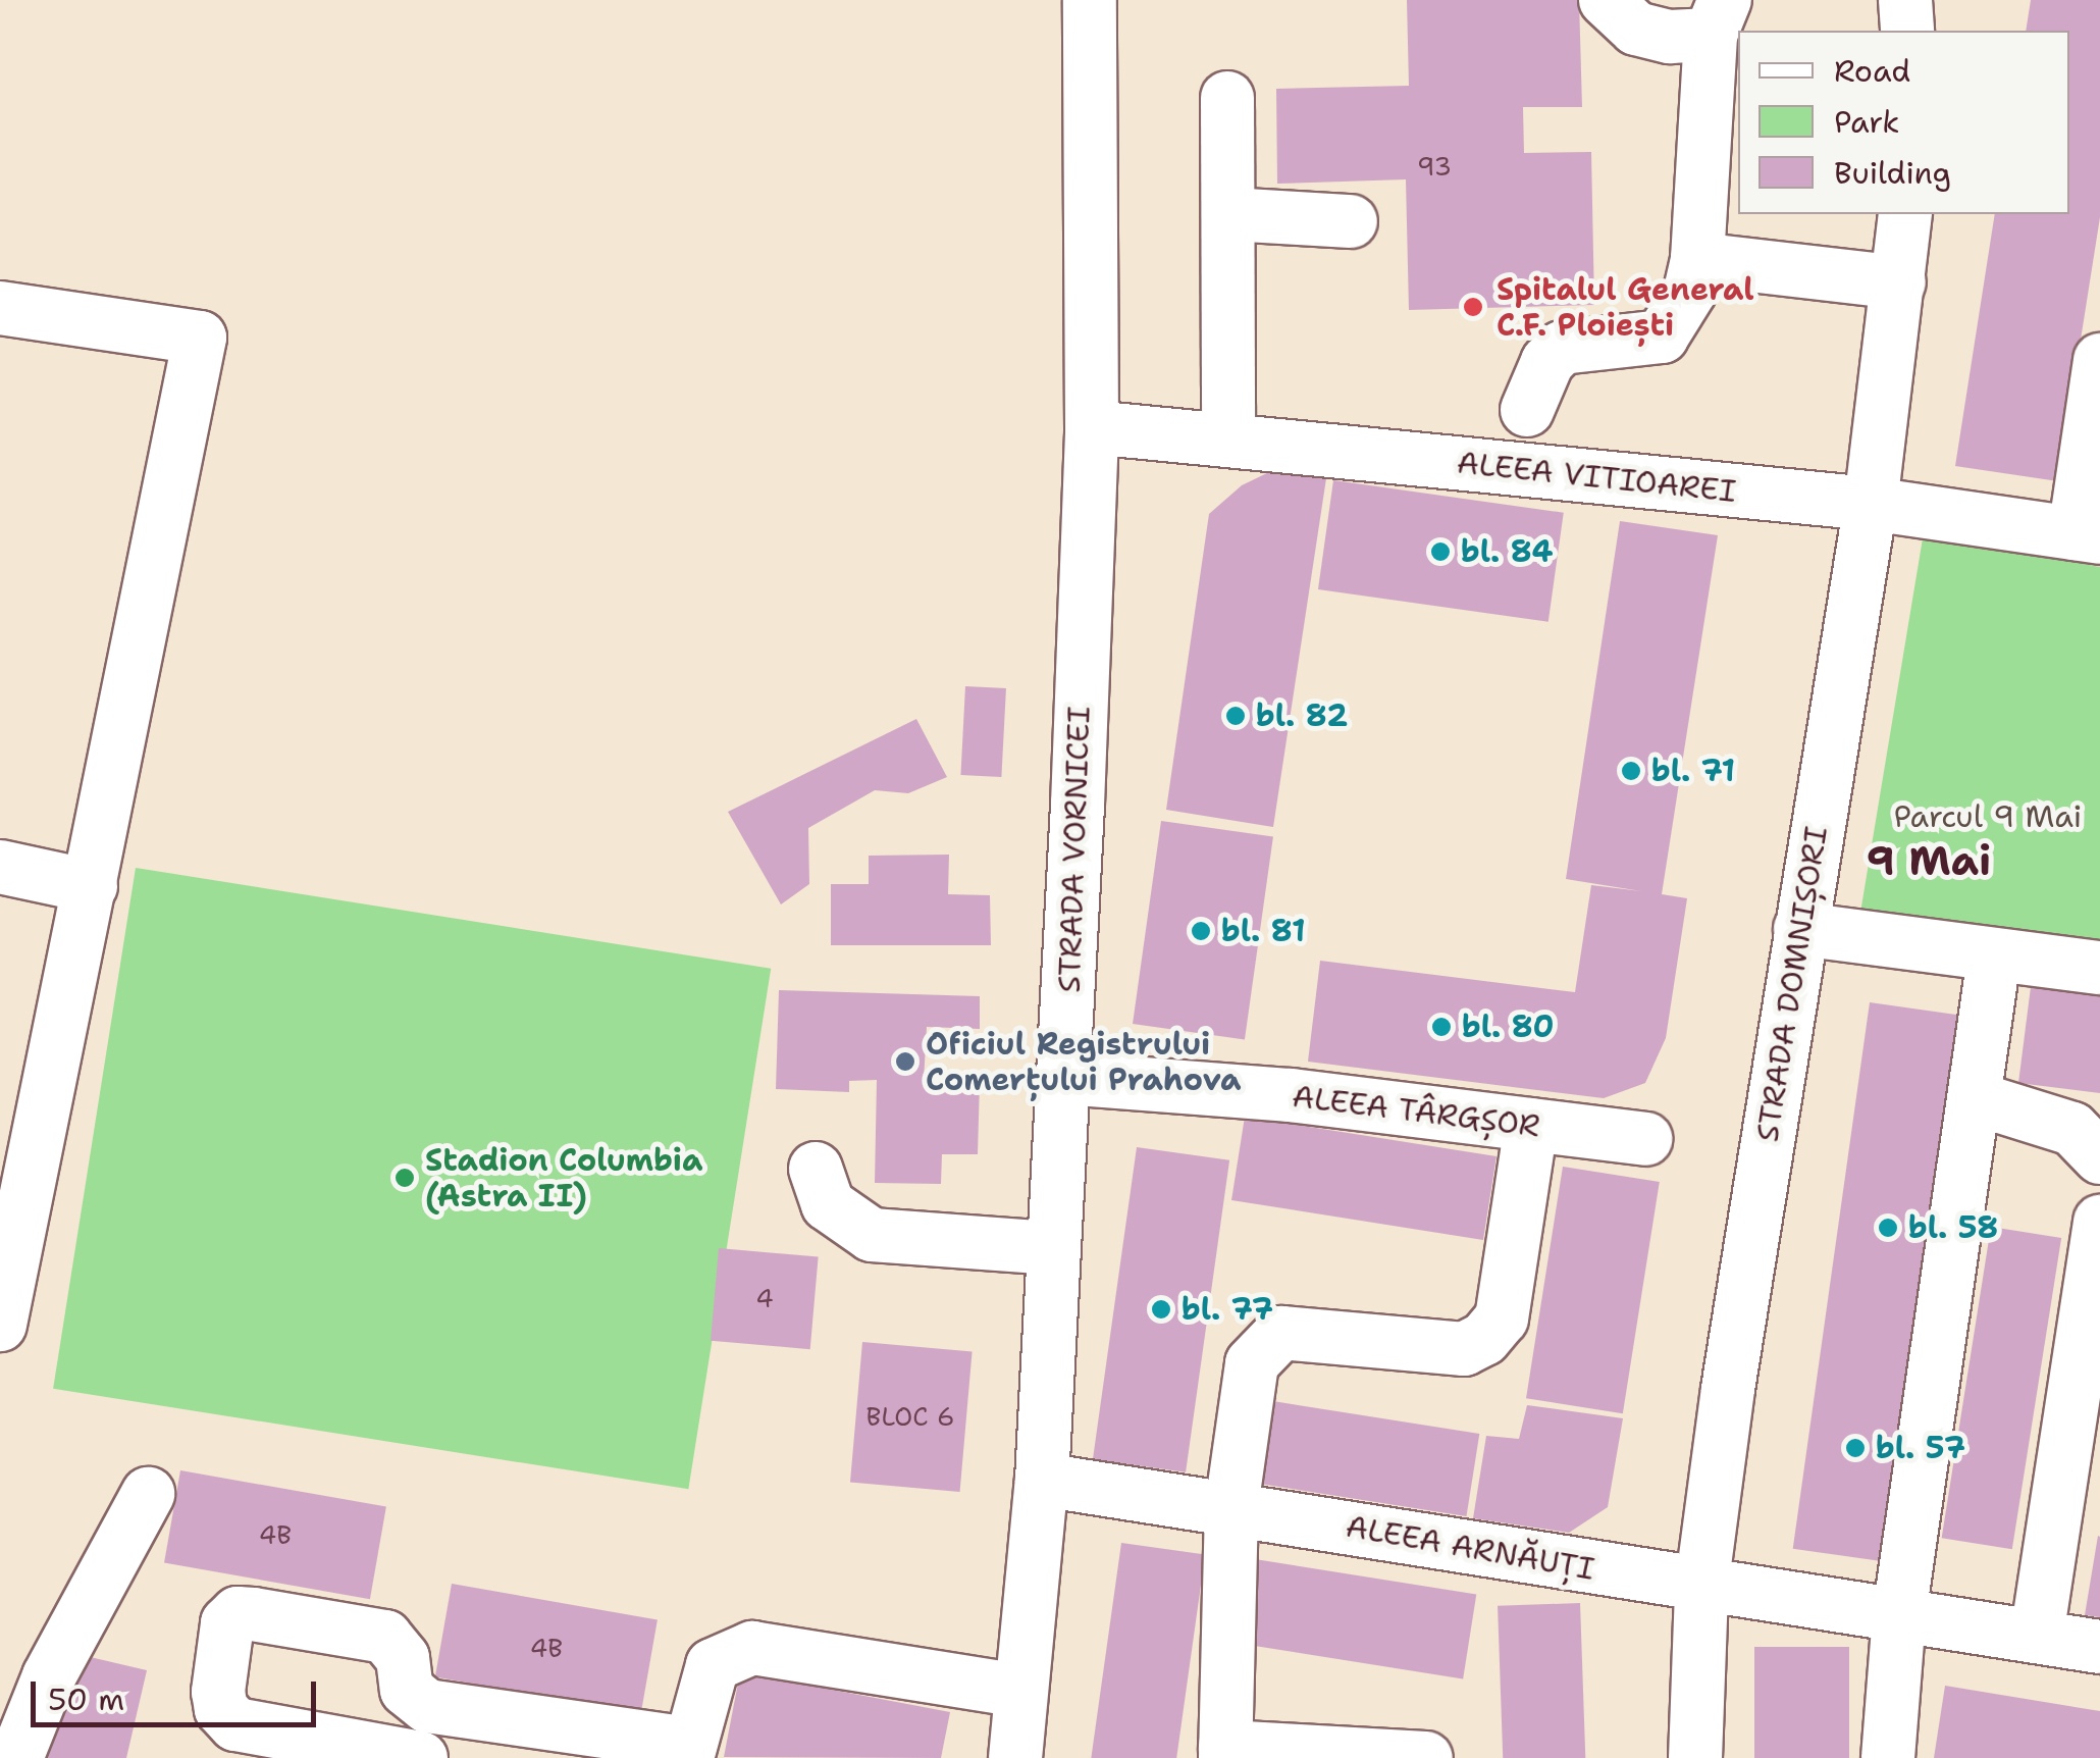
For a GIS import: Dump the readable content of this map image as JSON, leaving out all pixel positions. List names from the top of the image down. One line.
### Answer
{"streets":{"street":["ALEEA VITIOAREI","STRADA VORNICEI","STRADA DOMNIȘORI","ALEEA TÂRGȘOR","ALEEA ARNĂUȚI"]},"crossings":[["ALEEA VITIOAREI","STRADA VORNICEI"],["ALEEA VITIOAREI","STRADA DOMNIȘORI"],["STRADA VORNICEI","ALEEA TÂRGȘOR"],["STRADA VORNICEI","ALEEA ARNĂUȚI"],["STRADA DOMNIȘORI","ALEEA ARNĂUȚI"]],"districts":["9 Mai"],"parks":["Parcul 9 Mai"],"places":["Spitalul General C.F. Ploiești","bl. 84","bl. 82","bl. 71","bl. 81","bl. 80","Oficiul Registrului Comerțului Prahova","Stadion Columbia (Astra II)","bl. 58","bl. 77","bl. 57"],"house_numbers":["93","4","BLOC 6","4B","4B"],"legend":["Road","Park","Building"],"scale_bar":"50 m"}
